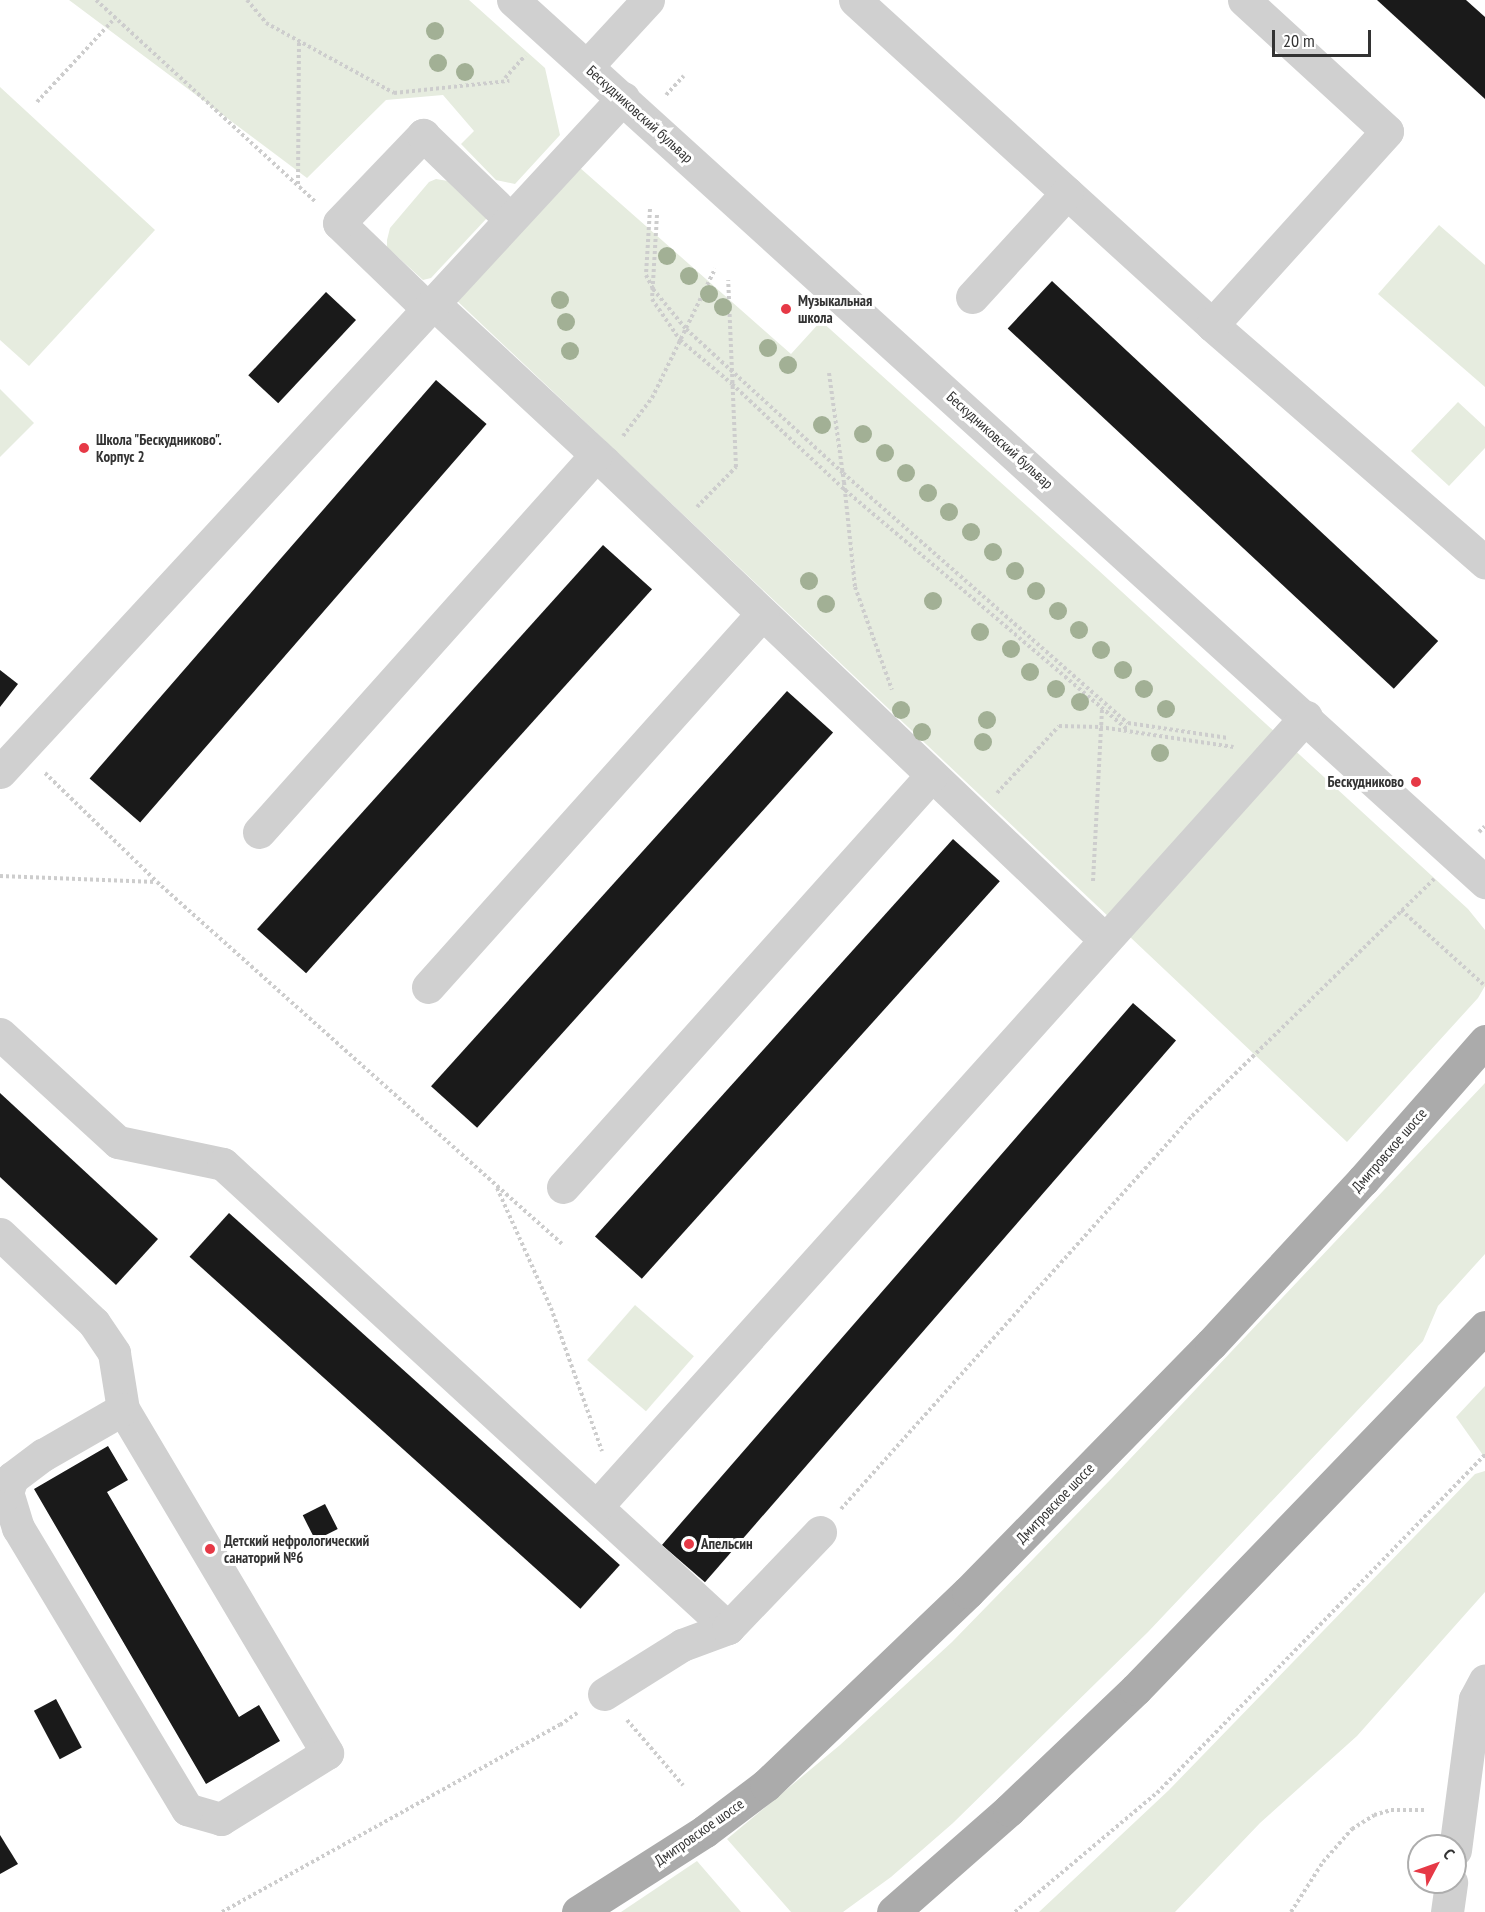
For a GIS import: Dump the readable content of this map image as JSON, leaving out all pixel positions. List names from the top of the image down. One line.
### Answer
{"streets":{"main road":["Дмитровское шоссе"],"street":["Бескудниковский бульвар"]},"places":["Музыкальная школа","Школа \"Бескудниково\". Корпус 2","Бескудниково","Апельсин","Детский нефрологический санаторий №6"],"scale_bar":"20 m","north":"top right"}
